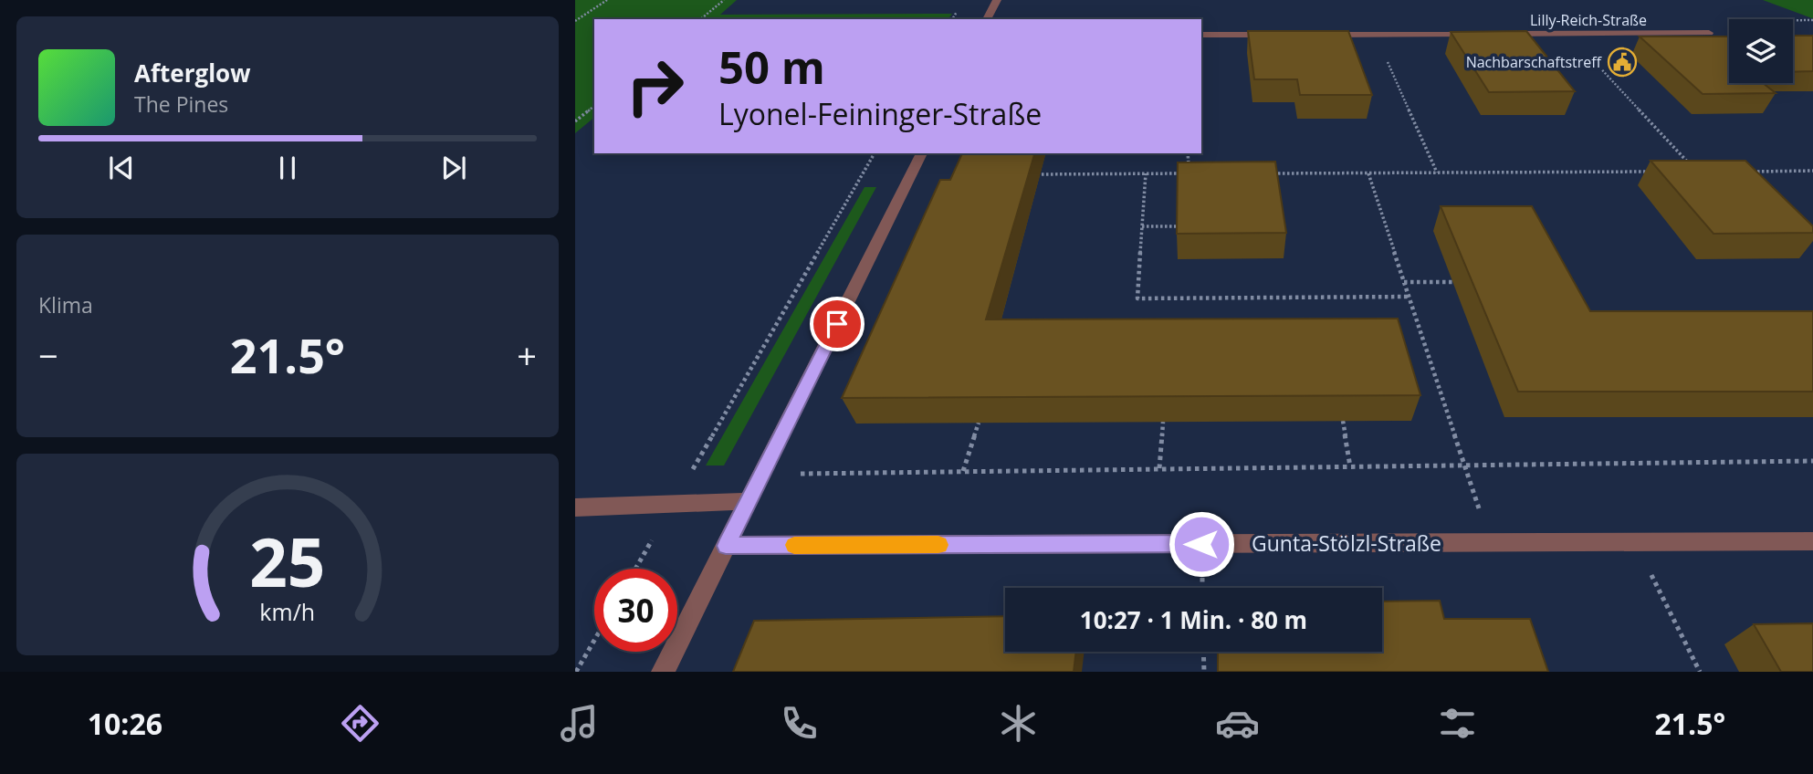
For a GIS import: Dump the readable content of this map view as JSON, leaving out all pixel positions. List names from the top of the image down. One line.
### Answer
{"streets":{"street":["Lilly-Reich-Straße","Gunta-Stölzl-Straße"]},"places":{"public building":["Nachbarschaftstreff"]},"page":{"turn":["50 m","Lyonel-Feininger-Straße"],"song":["Afterglow","The Pines"],"tile":"Klima","heat":["−","21.5°","+"],"limit":"30","trip":"10:27 · 1 Min. · 80 m","tabs":["10:26","21.5°"],"gauge":["25","km/h"]}}
